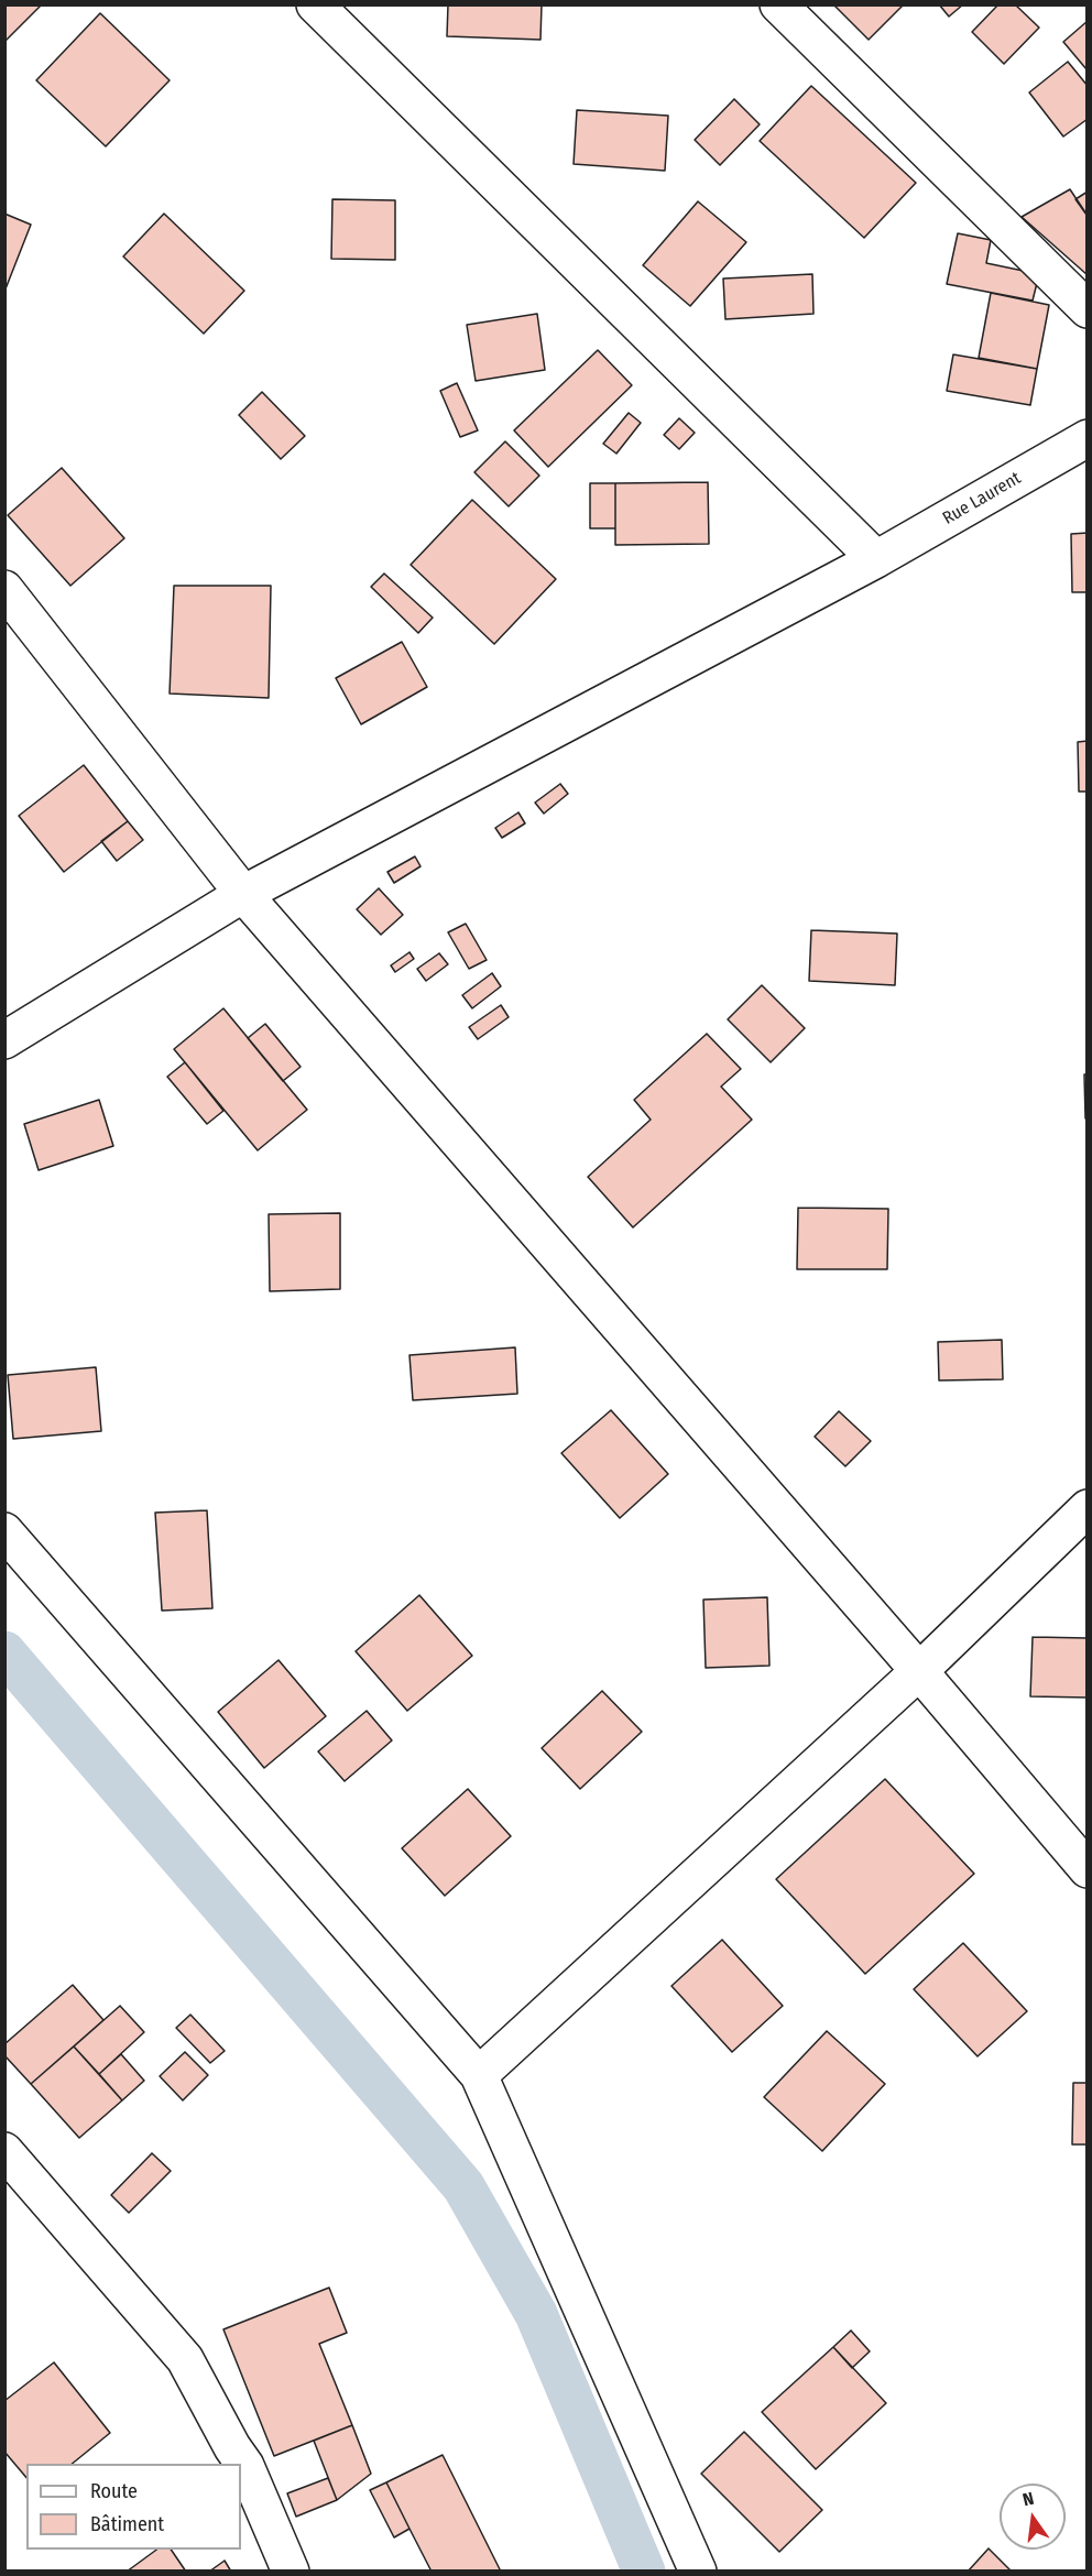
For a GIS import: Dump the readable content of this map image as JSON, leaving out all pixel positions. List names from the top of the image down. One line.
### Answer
{"streets":{"street":["Rue Laurent"]},"legend":["Route","Bâtiment"],"north":"top"}
